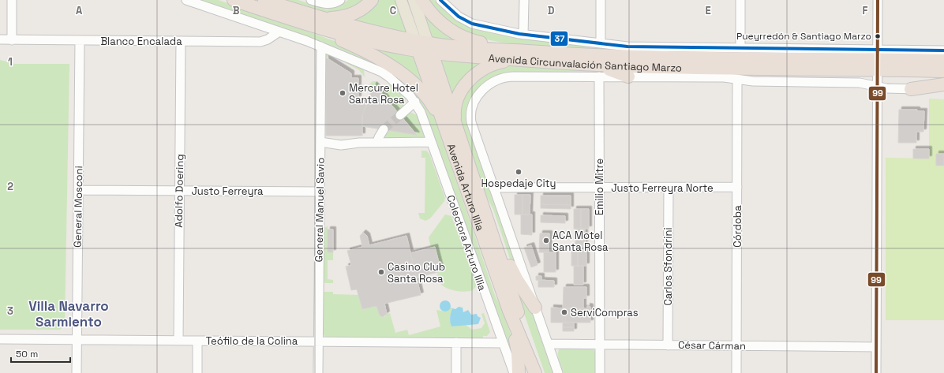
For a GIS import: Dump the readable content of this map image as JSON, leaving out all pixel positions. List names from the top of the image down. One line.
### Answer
{"streets":{"highway":["Avenida Circunvalación Santiago Marzo","Avenida Arturo Illia"],"street":["Blanco Encalada","Emilio Mitre","Justo Ferreyra Norte","Adolfo Doering","Justo Ferreyra","General Mosconi","General Manuel Savio","Córdoba","Colectora Arturo Illia","Carlos Sfondrini","Teófilo de la Colina","César Cárman"]},"crossings":[["Blanco Encalada","Adolfo Doering"],["Blanco Encalada","General Mosconi"],["Blanco Encalada","Colectora Arturo Illia"],["Avenida Circunvalación Santiago Marzo","Avenida Arturo Illia"],["Emilio Mitre","Justo Ferreyra Norte"],["Emilio Mitre","César Cárman"],["Justo Ferreyra Norte","Córdoba"],["Justo Ferreyra Norte","Carlos Sfondrini"],["Adolfo Doering","Justo Ferreyra"],["Adolfo Doering","Teófilo de la Colina"],["Justo Ferreyra","General Mosconi"],["Justo Ferreyra","General Manuel Savio"],["General Mosconi","Teófilo de la Colina"],["General Manuel Savio","Colectora Arturo Illia"],["General Manuel Savio","Teófilo de la Colina"],["Córdoba","César Cárman"],["Colectora Arturo Illia","Teófilo de la Colina"],["Carlos Sfondrini","César Cárman"]],"districts":["Villa Navarro Sarmiento"],"places":["Pueyrredón & Santiago Marzo","Mercure Hotel Santa Rosa","Hospedaje City","ACA Motel Santa Rosa","Casino Club Santa Rosa","ServiCompras"],"lines":["transit line 37","transit line 99"],"scale_bar":"50 m","grid":{"columns":["A","B","C","D","E","F"],"rows":["1","2","3"]}}
